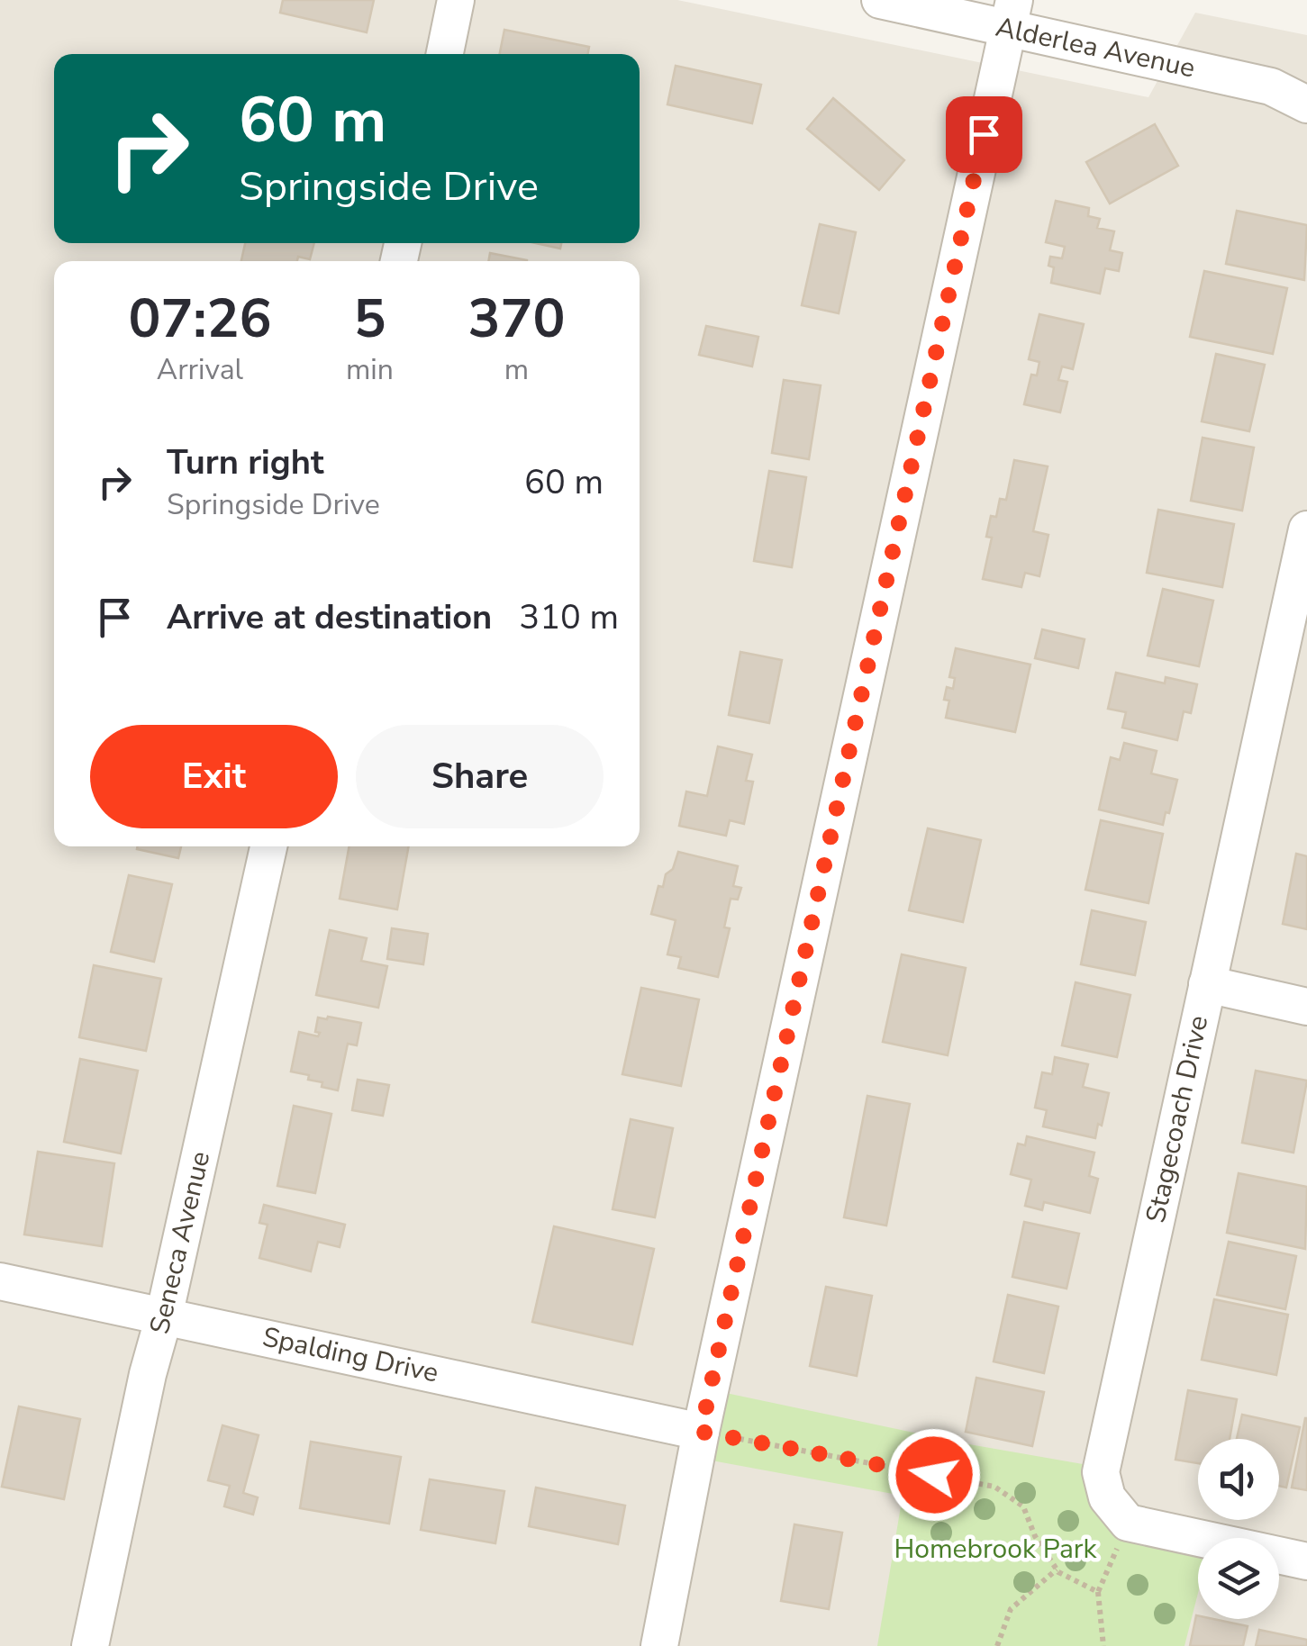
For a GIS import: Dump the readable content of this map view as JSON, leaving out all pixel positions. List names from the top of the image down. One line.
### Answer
{"streets":{"street":["Alderlea Avenue","Stagecoach Drive","Seneca Avenue","Spalding Drive"]},"crossings":[["Seneca Avenue","Spalding Drive"]],"parks":["Homebrook Park"],"page":{"turn":["60 m","Springside Drive"],"eta":["07:26","Arrival","5","min","370","m"],"list":[{"name":"Turn right","note":"Springside Drive","value":"60 m"},{"name":"Arrive at destination","value":"310 m"}],"buttons":["Exit","Share"]}}
